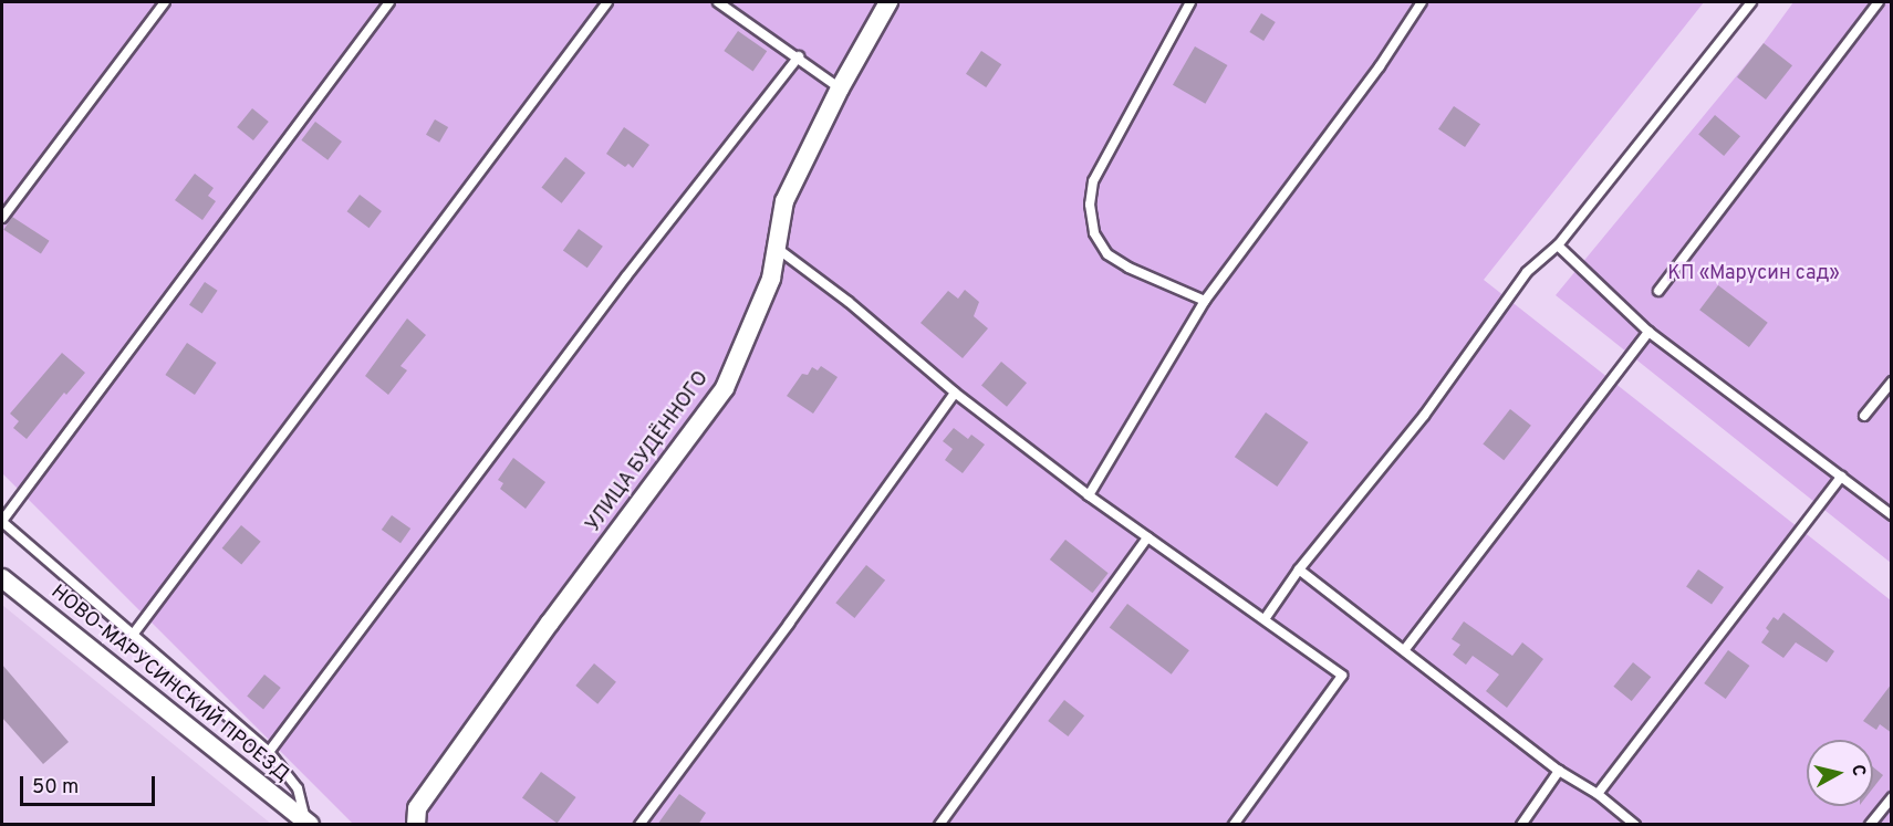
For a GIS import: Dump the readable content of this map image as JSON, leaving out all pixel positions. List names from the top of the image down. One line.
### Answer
{"streets":{"street":["УЛИЦА БУДЁННОГО","НОВО-МАРУСИНСКИЙ ПРОЕЗД"]},"parks":["КП «Марусин сад»"],"scale_bar":"50 m","north":"right"}
